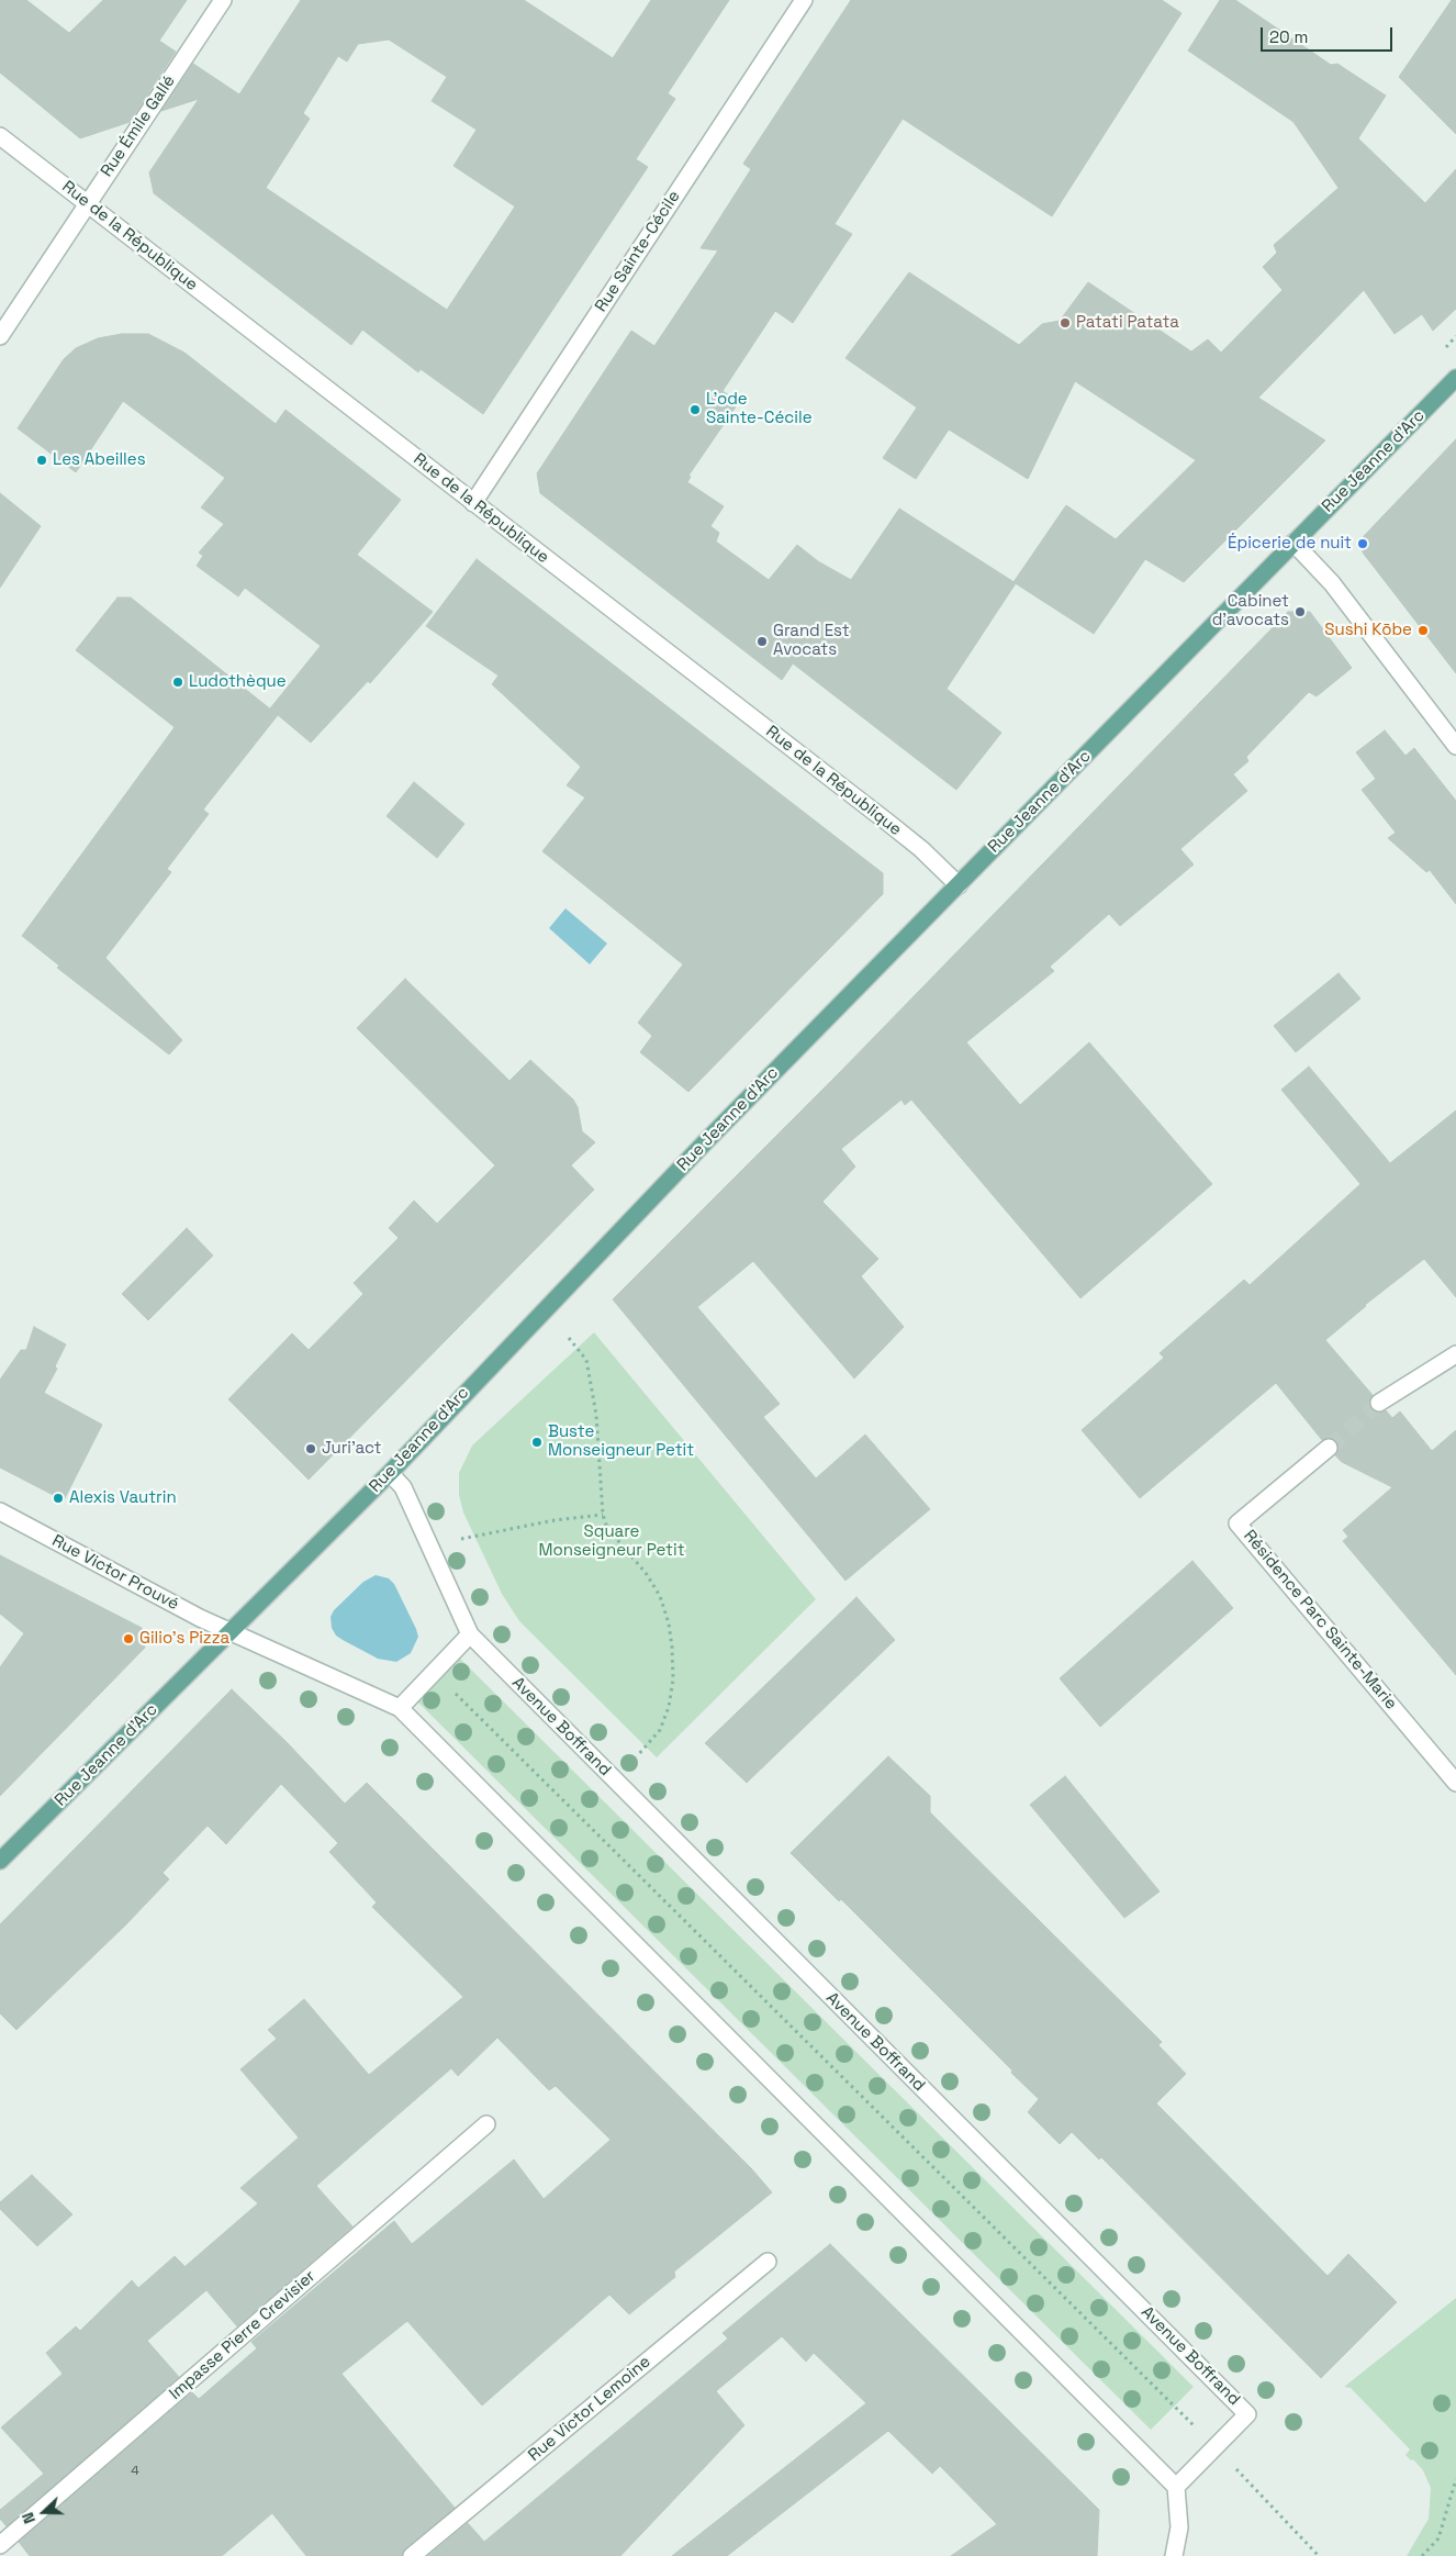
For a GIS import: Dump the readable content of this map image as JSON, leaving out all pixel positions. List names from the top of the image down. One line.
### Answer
{"streets":{"main road":["Rue Jeanne d'Arc"],"street":["Rue Émile Gallé","Rue de la République","Rue Sainte-Cécile","Rue Victor Prouvé","Résidence Parc Sainte-Marie","Avenue Boffrand","Impasse Pierre Crevisier","Rue Victor Lemoine"]},"crossings":[["Rue Émile Gallé","Rue de la République"],["Rue de la République","Rue Sainte-Cécile"],["Rue de la République","Rue Jeanne d'Arc"],["Rue Jeanne d'Arc","Rue Victor Prouvé"],["Rue Jeanne d'Arc","Avenue Boffrand"]],"parks":["Square Monseigneur Petit"],"places":["Patati Patata","L'ode Sainte-Cécile","Les Abeilles","Épicerie de nuit","Cabinet d'avocats","Sushi Kōbe","Grand Est Avocats","Ludothèque","Buste Monseigneur Petit","Juri'act","Alexis Vautrin","Gilio's Pizza"],"house_numbers":["4"],"scale_bar":"20 m","north":"left"}
